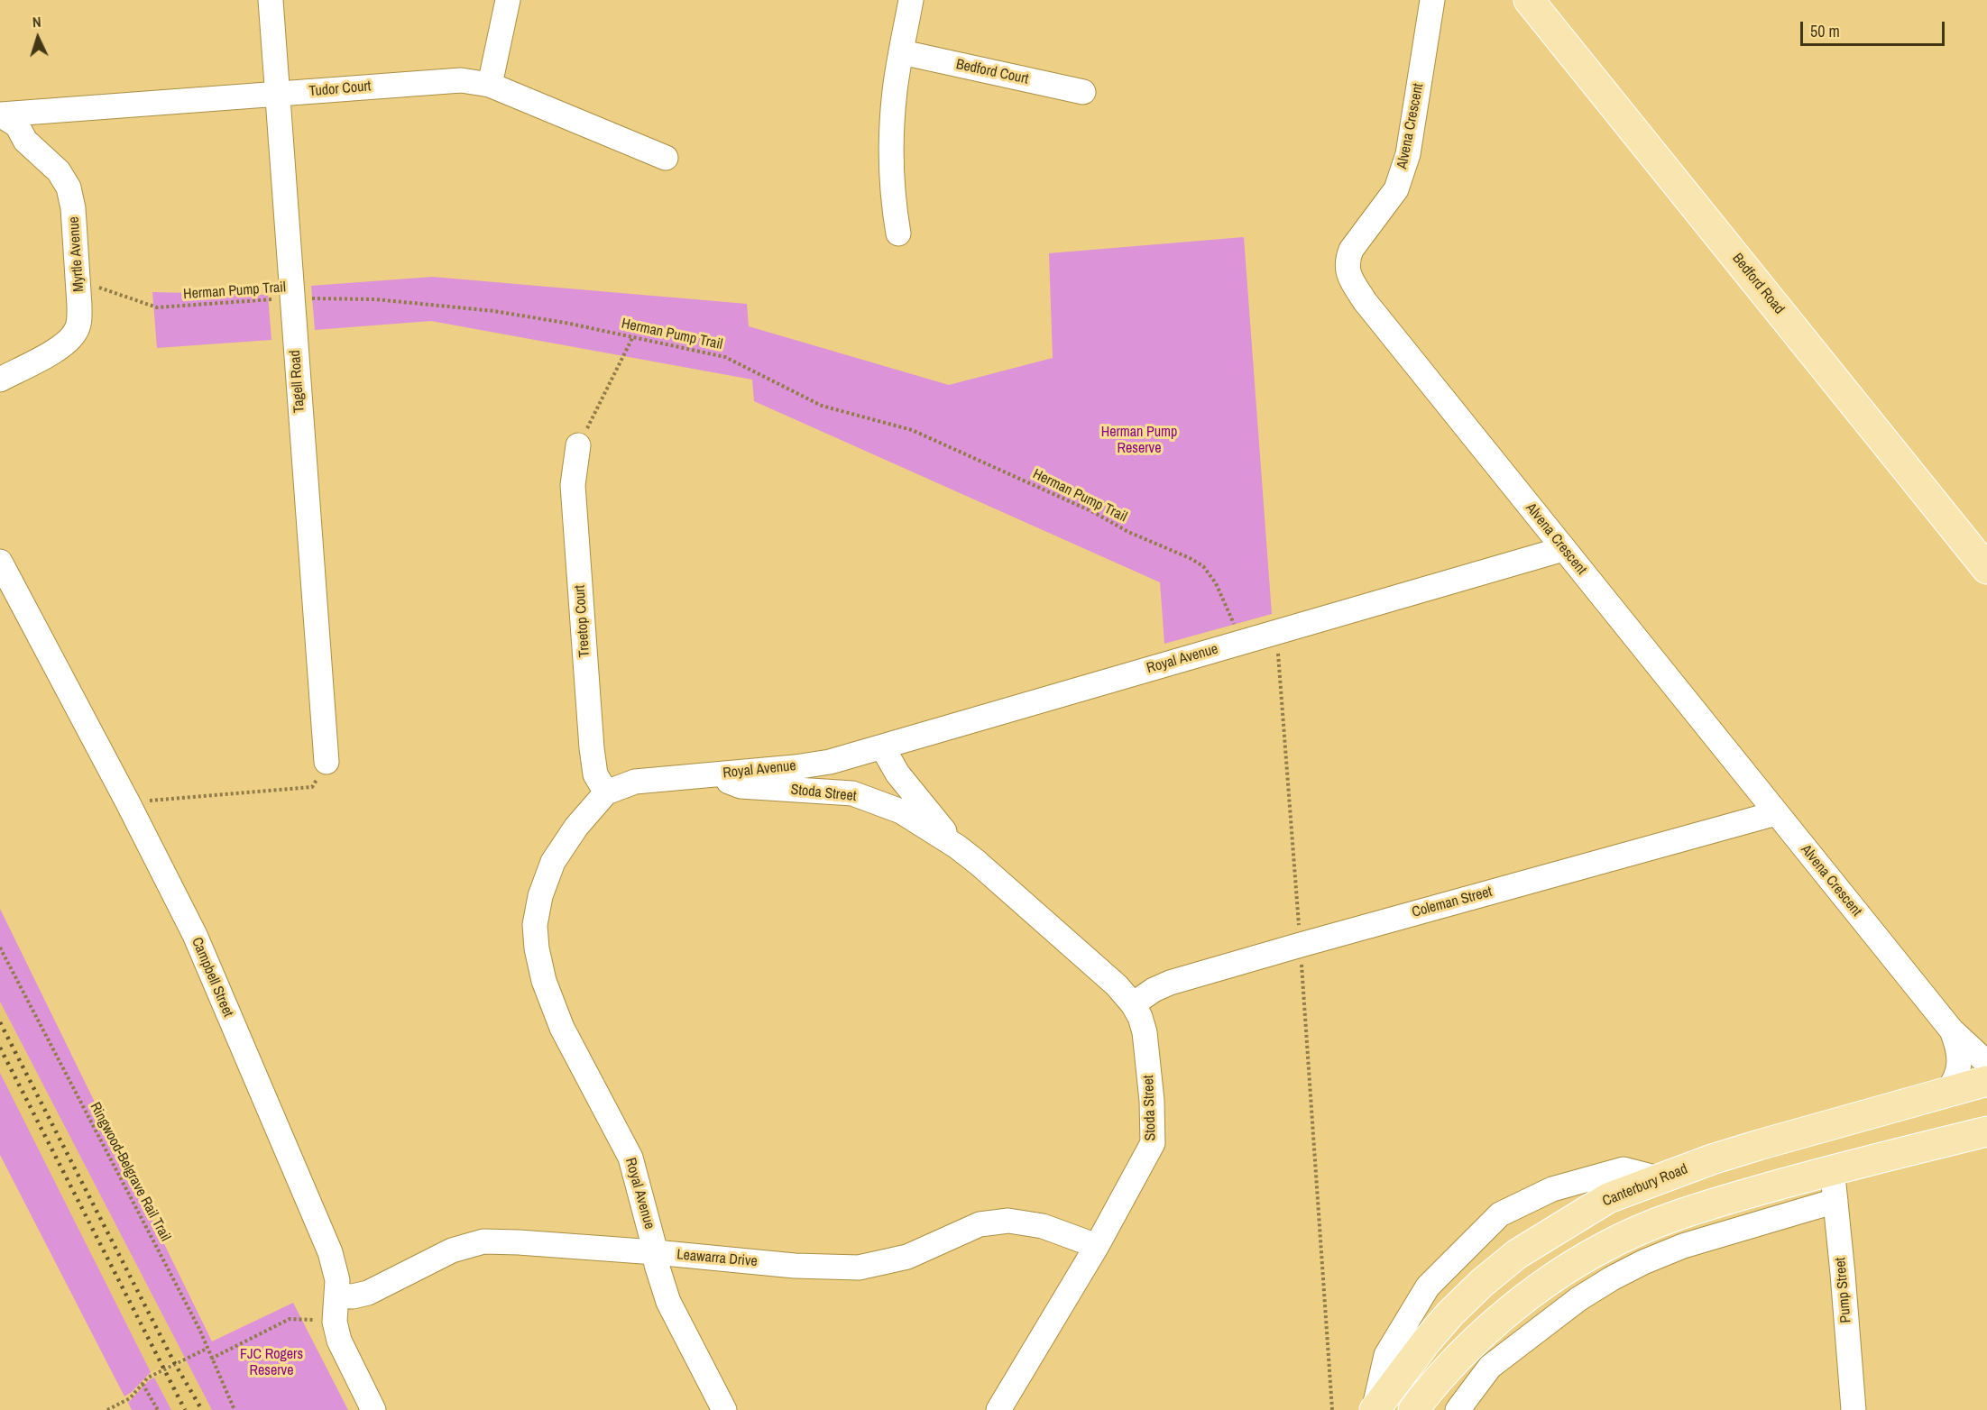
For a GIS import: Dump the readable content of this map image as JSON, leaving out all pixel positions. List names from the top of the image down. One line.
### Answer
{"streets":{"main road":["Bedford Road","Canterbury Road"],"street":["Bedford Court","Tudor Court","Alvena Crescent","Myrtle Avenue","Tagell Road","Treetop Court","Royal Avenue","Stoda Street","Coleman Street","Campbell Street","Leawarra Drive","Pump Street"],"path":["Herman Pump Trail","Ringwood-Belgrave Rail Trail"]},"crossings":[["Tudor Court","Myrtle Avenue"],["Tudor Court","Tagell Road"],["Alvena Crescent","Royal Avenue"],["Alvena Crescent","Coleman Street"],["Alvena Crescent","Canterbury Road"],["Myrtle Avenue","Herman Pump Trail"],["Herman Pump Trail","Tagell Road"],["Herman Pump Trail","Royal Avenue"],["Treetop Court","Royal Avenue"],["Royal Avenue","Stoda Street"],["Royal Avenue","Leawarra Drive"],["Stoda Street","Coleman Street"],["Stoda Street","Leawarra Drive"],["Campbell Street","Leawarra Drive"]],"parks":["Herman Pump Reserve","FJC Rogers Reserve"],"scale_bar":"50 m","north":"top"}
